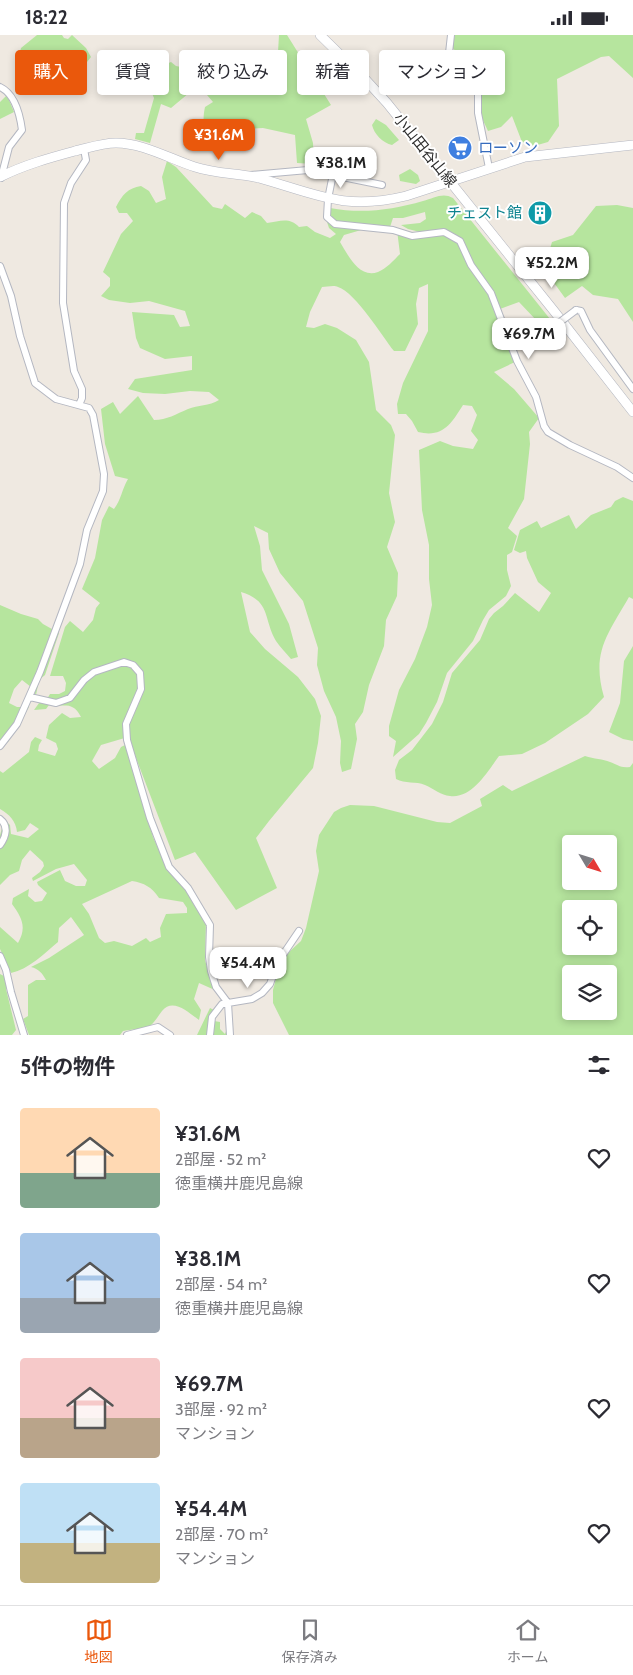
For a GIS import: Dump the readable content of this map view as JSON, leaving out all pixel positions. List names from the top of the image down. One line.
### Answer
{"streets":{"main road":["小山田谷山線"]},"places":{"supermarket":["ローソン"],"building":["チェスト館"]},"north":"bottom right","page":{"status":"18:22","chip":["購入","賃貸","絞り込み","新着","マンション"],"price":["¥31.6M","¥38.1M","¥52.2M","¥69.7M","¥54.4M"],"heading":"5件の物件","list":[{"name":"¥31.6M","note":"2部屋 · 52 m² · 徳重横井鹿児島線"},{"name":"¥38.1M","note":"2部屋 · 54 m² · 徳重横井鹿児島線"},{"name":"¥69.7M","note":"3部屋 · 92 m² · マンション"},{"name":"¥54.4M","note":"2部屋 · 70 m² · マンション"}],"tabs":["地図","保存済み","ホーム"]}}
